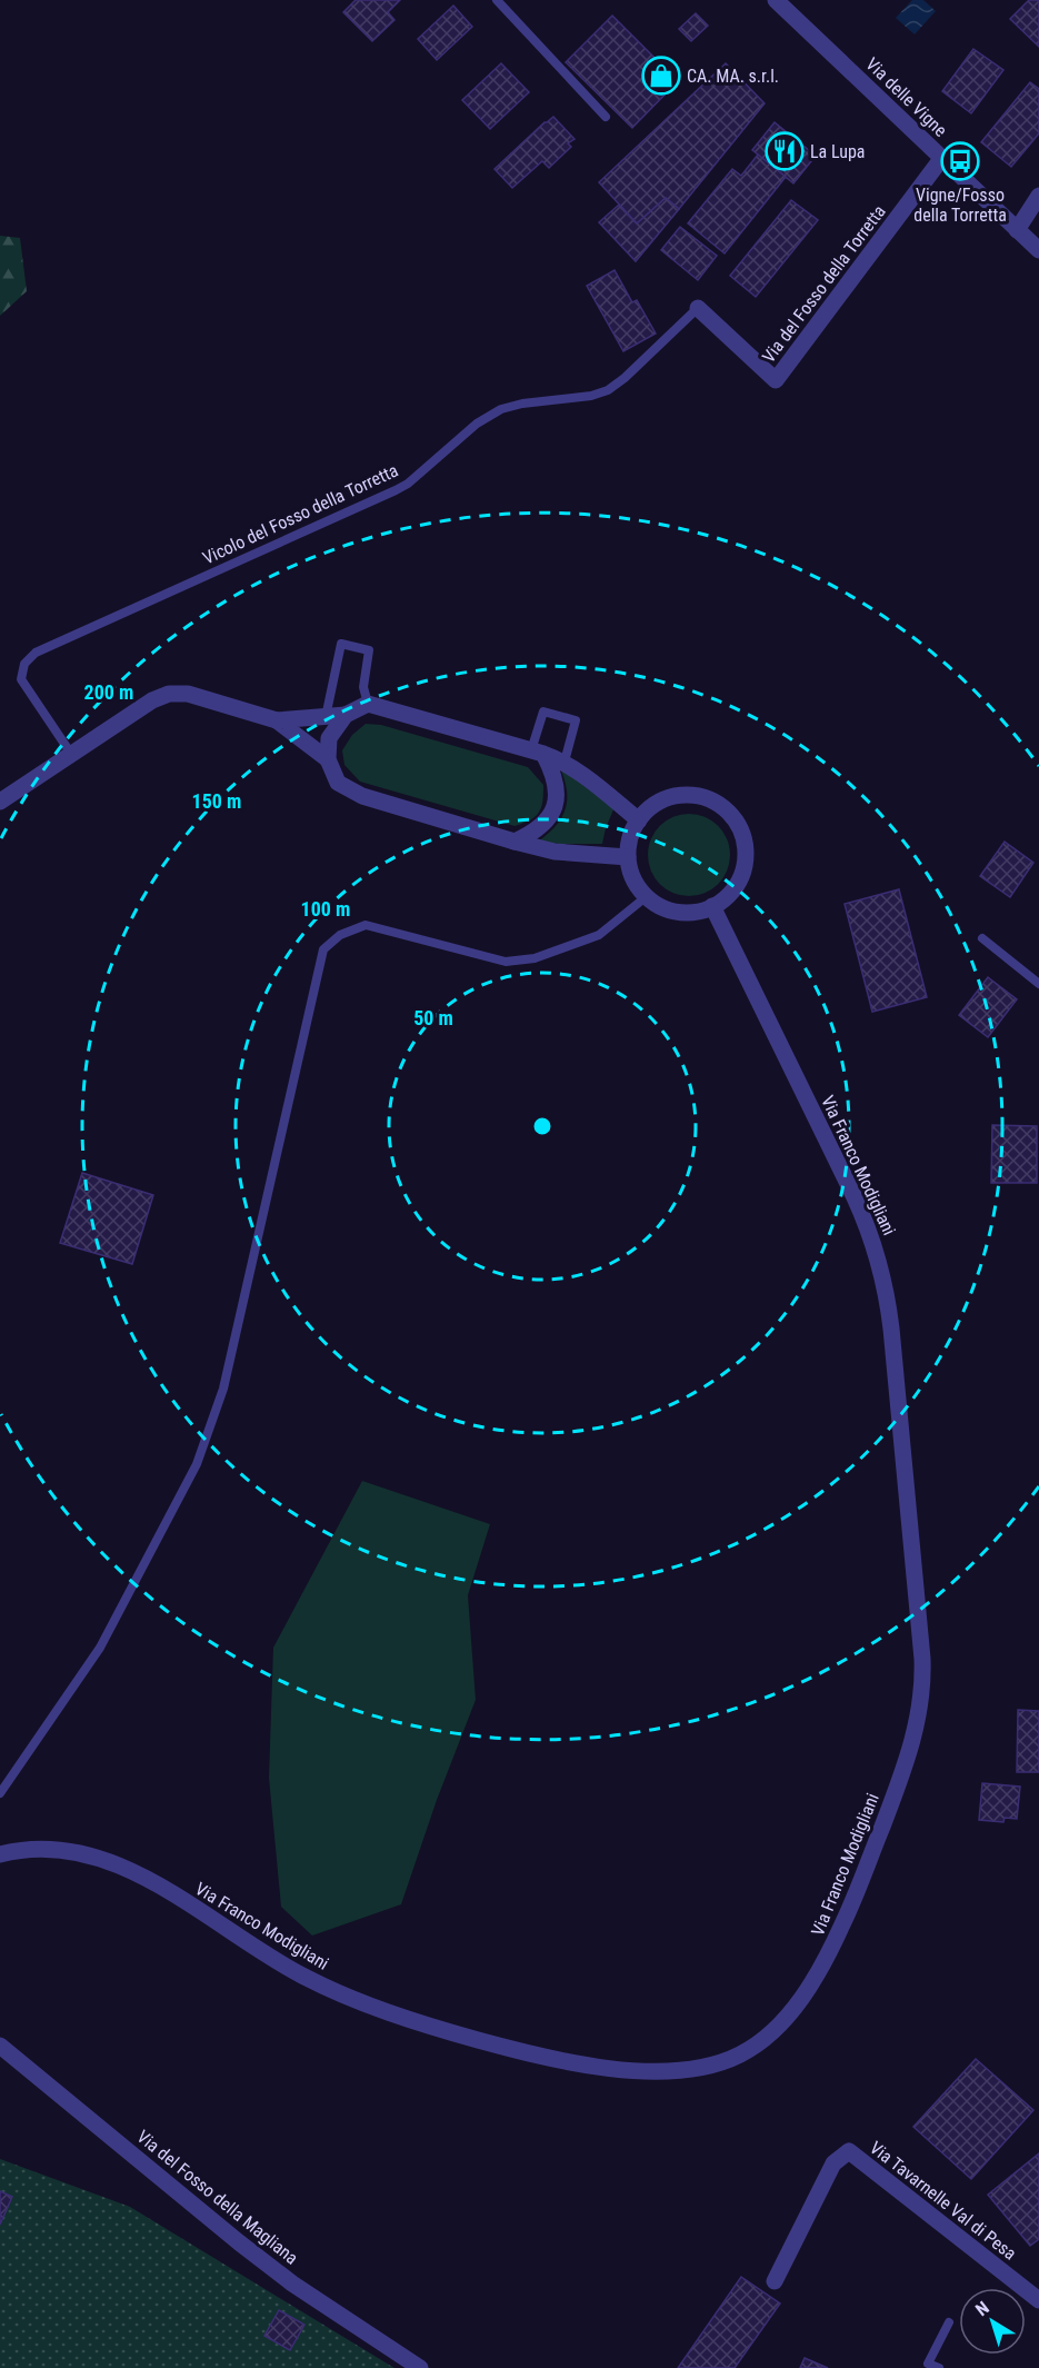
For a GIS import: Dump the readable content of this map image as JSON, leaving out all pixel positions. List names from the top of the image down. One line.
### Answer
{"streets":{"street":["Via delle Vigne","Via del Fosso della Torretta","Via Franco Modigliani","Via del Fosso della Magliana","Via Tavarnelle Val di Pesa"],"lane":["Vicolo del Fosso della Torretta"]},"crossings":[["Via delle Vigne","Via del Fosso della Torretta"],["Via del Fosso della Torretta","Vicolo del Fosso della Torretta"]],"places":{"shop":["CA. MA. s.r.l."],"restaurant":["La Lupa"],"bus stop":["Vigne/Fosso della Torretta"]},"north":"top left","rings":["200 m","150 m","100 m","50 m"]}
